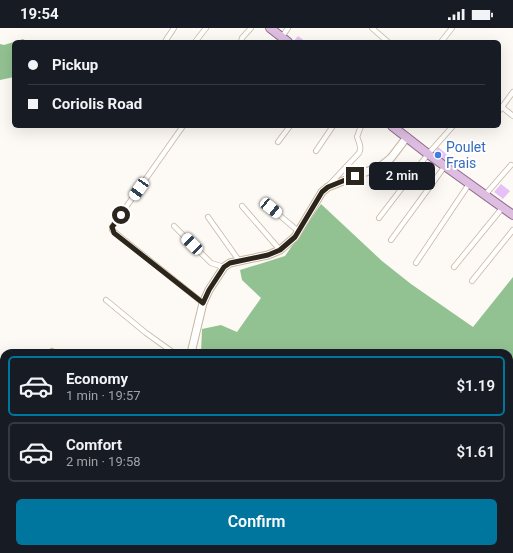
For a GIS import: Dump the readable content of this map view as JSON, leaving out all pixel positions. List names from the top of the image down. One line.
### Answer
{"places":["Poulet Frais"],"page":{"status":"19:54","banner":["Pickup","Coriolis Road"],"bubble":"2 min","list":[{"name":"Economy","note":"1 min · 19:57","value":"$1.19"},{"name":"Comfort","note":"2 min · 19:58","value":"$1.61"}],"buttons":"Confirm"}}
